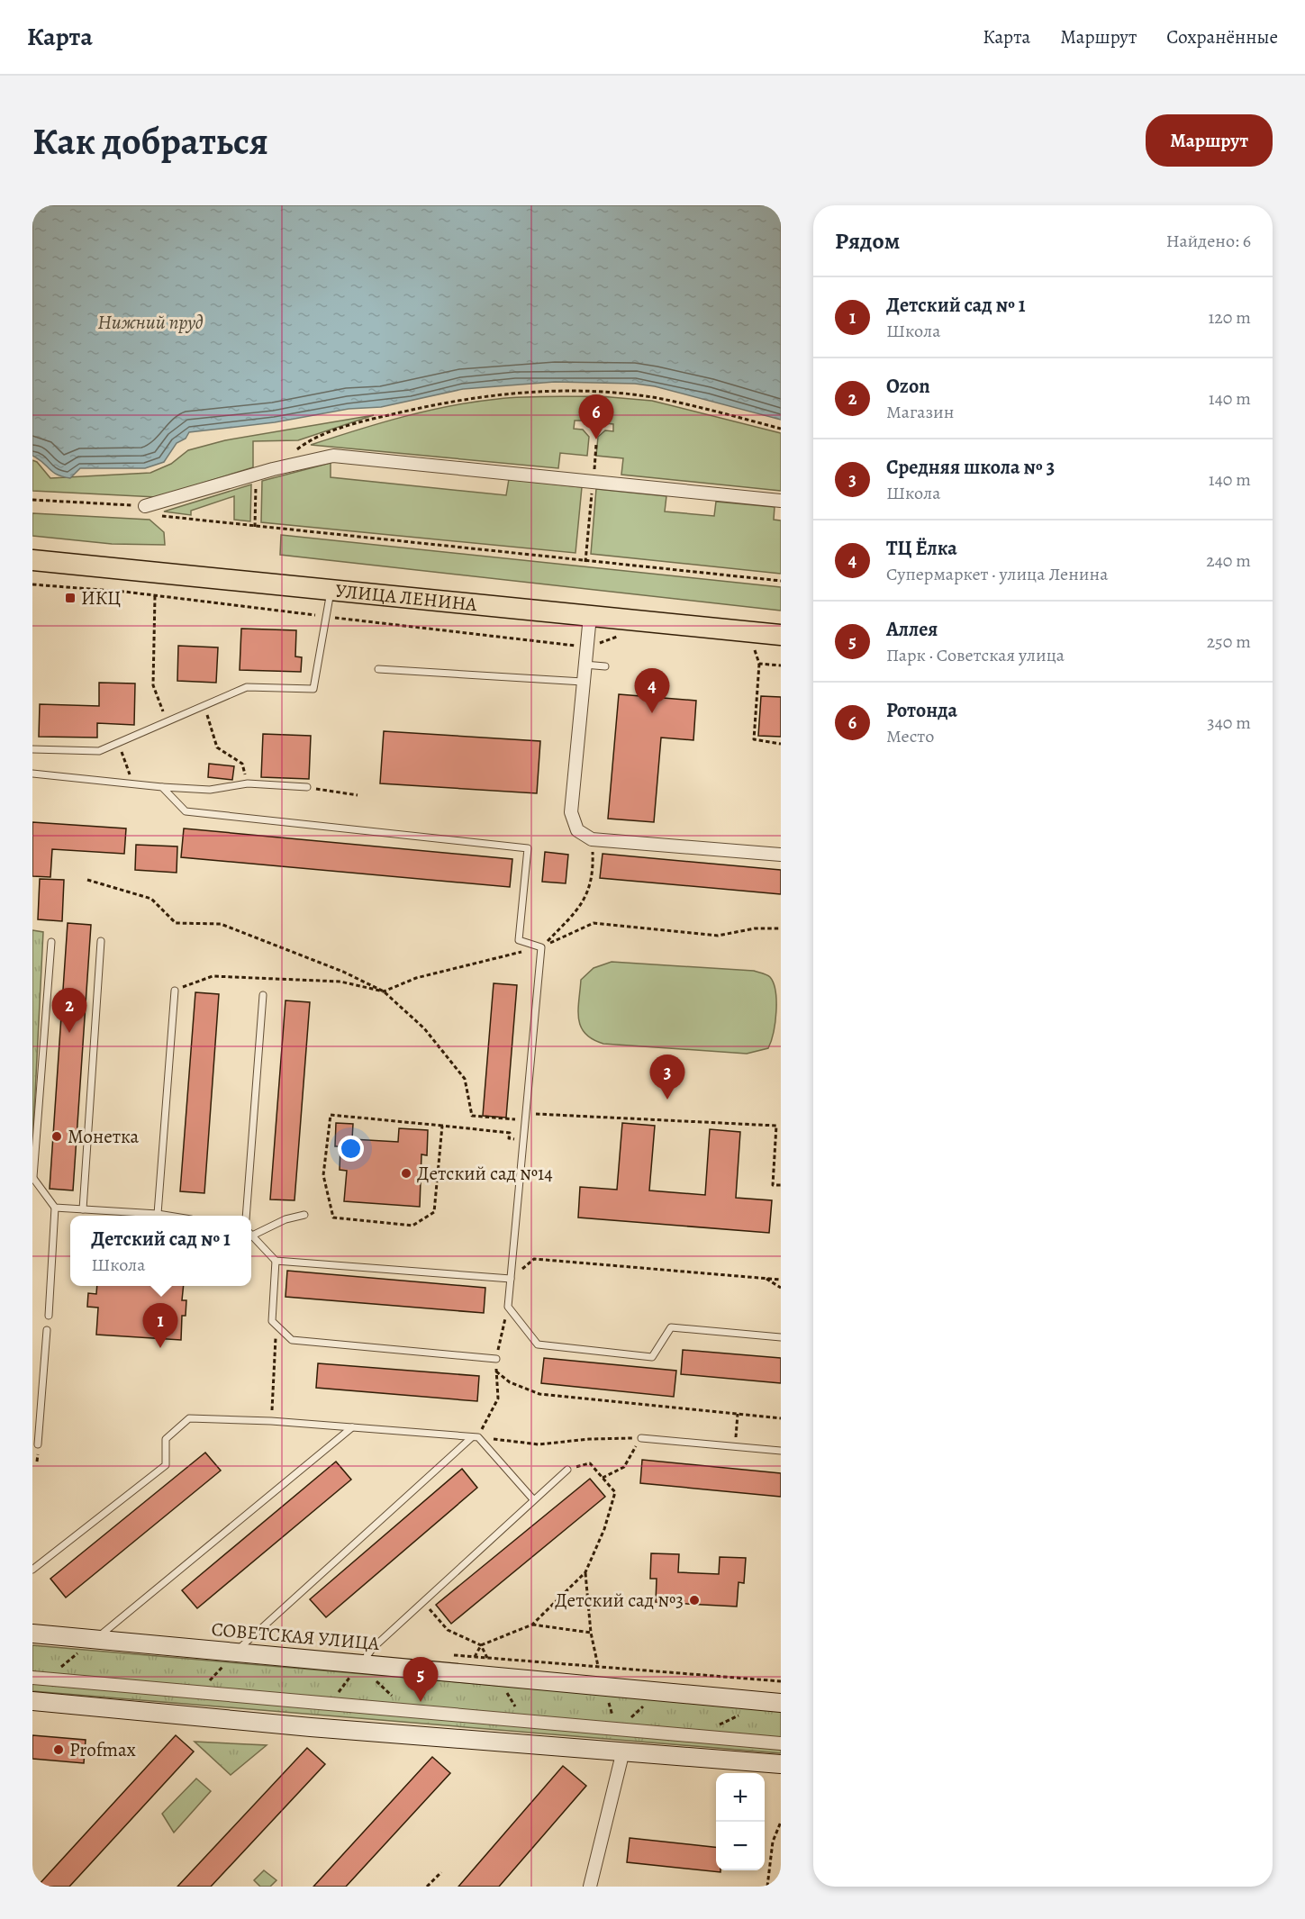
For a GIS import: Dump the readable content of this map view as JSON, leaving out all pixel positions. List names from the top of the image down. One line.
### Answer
{"streets":{"main road":["УЛИЦА ЛЕНИНА"],"street":["СОВЕТСКАЯ УЛИЦА"]},"water":["Нижний пруд"],"places":{"transit":["ИКЦ"],"other":["Монетка","Детский сад №14","Детский сад №3","Profmax"]},"page":{"header":"Карта","nav":["Карта","Маршрут","Сохранённые"],"buttons":"Маршрут","title":"Как добраться","heading":["Рядом","Найдено: 6"],"list":[{"mark":"1","name":"Детский сад № 1","note":"Школа","value":"120 m"},{"mark":"2","name":"Ozon","note":"Магазин","value":"140 m"},{"mark":"3","name":"Средняя школа № 3","note":"Школа","value":"140 m"},{"mark":"4","name":"ТЦ Ёлка","note":"Супермаркет · улица Ленина","value":"240 m"},{"mark":"5","name":"Аллея","note":"Парк · Советская улица","value":"250 m"},{"mark":"6","name":"Ротонда","note":"Место","value":"340 m"}],"pins":["6","4","2","3","1","5"],"popup":["Детский сад № 1","Школа"],"map_buttons":["+","−"]}}
